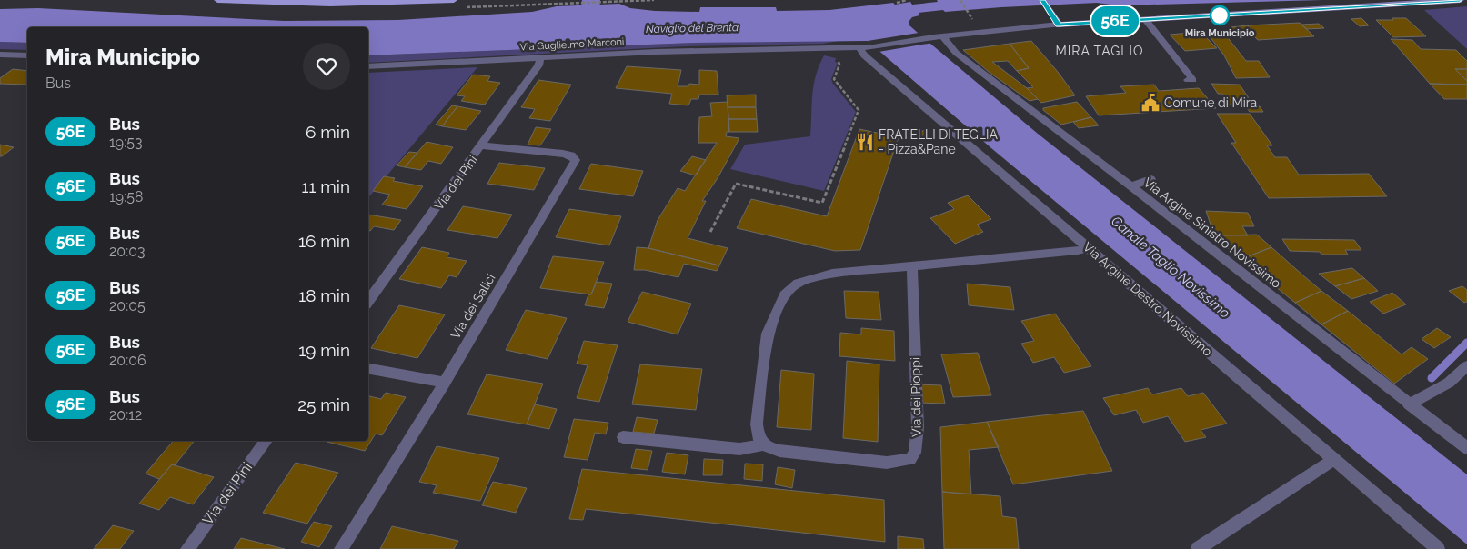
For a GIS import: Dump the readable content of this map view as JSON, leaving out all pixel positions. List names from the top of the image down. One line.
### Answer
{"streets":{"street":["Via Guglielmo Marconi","Via dei Pini","Via Argine Sinistro Novissimo","Via Argine Destro Novissimo","Via dei Salici","Via dei Pioppi"]},"crossings":[["Via Guglielmo Marconi","Via dei Pini"],["Via Guglielmo Marconi","Via Argine Sinistro Novissimo"],["Via Guglielmo Marconi","Via Argine Destro Novissimo"],["Via dei Pini","Via dei Salici"]],"districts":["MIRA TAGLIO"],"water":["Naviglio del Brenta","Canale Taglio Novissimo"],"places":{"other":["Mira Municipio"],"public building":["Comune di Mira"],"restaurant":["FRATELLI DI TEGLIA - Pizza&Pane"]},"lines":["bus line 56E"],"page":{"on_map":"56E","heading":["Mira Municipio","Bus"],"list":[{"mark":"56E","name":"Bus","note":"19:53","value":"6 min"},{"mark":"56E","name":"Bus","note":"19:58","value":"11 min"},{"mark":"56E","name":"Bus","note":"20:03","value":"16 min"},{"mark":"56E","name":"Bus","note":"20:05","value":"18 min"},{"mark":"56E","name":"Bus","note":"20:06","value":"19 min"},{"mark":"56E","name":"Bus","note":"20:12","value":"25 min"}]}}
